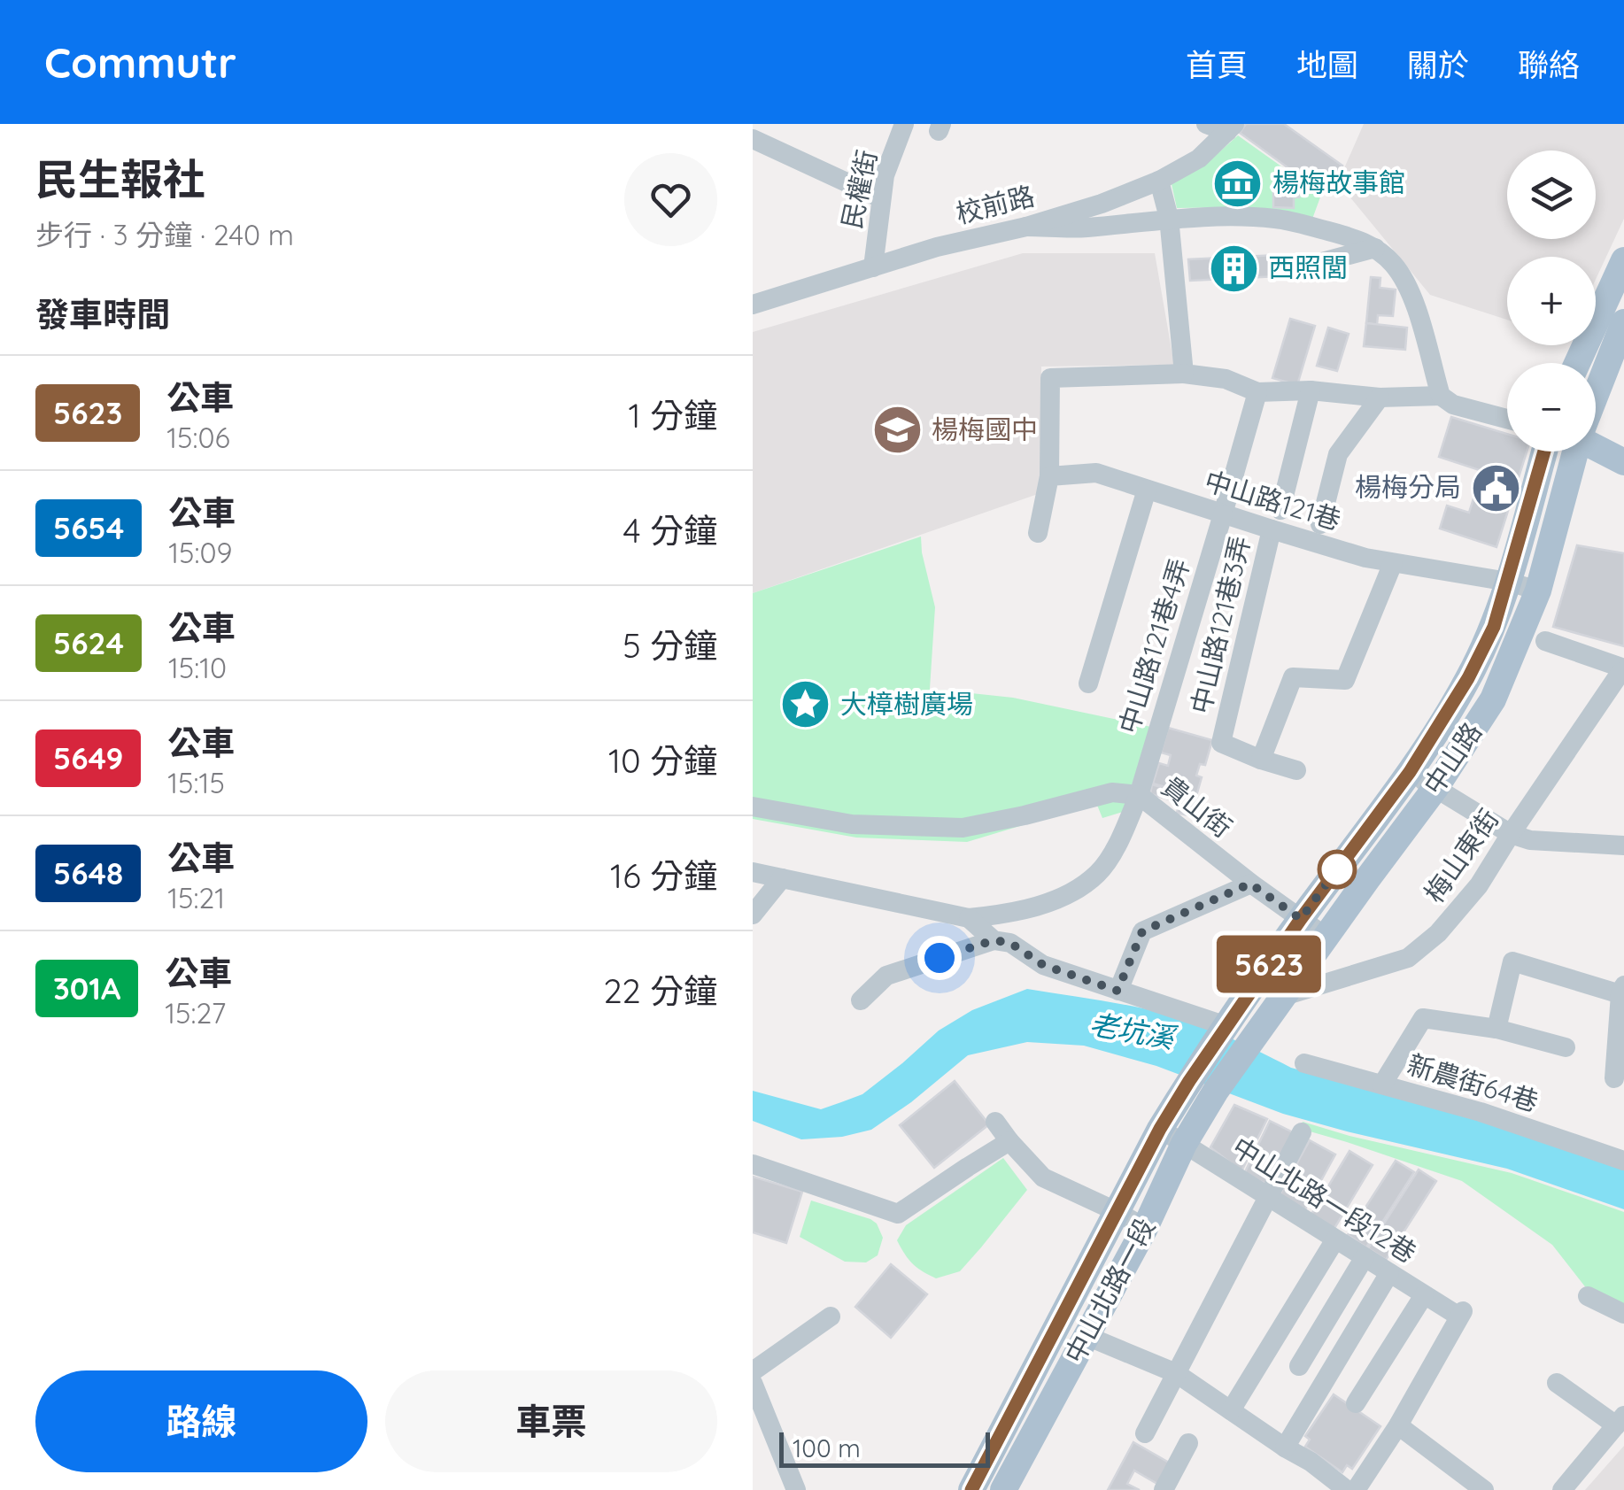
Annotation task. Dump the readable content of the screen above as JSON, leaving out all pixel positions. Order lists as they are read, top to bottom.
{
  "streets": {
    "main road": ["中山路", "中山北路一段"],
    "street": [
      "民權街",
      "校前路",
      "中山路121巷",
      "中山路121巷3弄",
      "中山路121巷4弄",
      "貴山街",
      "梅山東街",
      "新農街64巷",
      "中山北路一段12巷"
    ]
  },
  "crossings": [
    ["民權街", "校前路"],
    ["中山路121巷", "中山路121巷3弄"],
    ["中山路121巷", "中山路121巷4弄"],
    ["中山路121巷", "中山路"],
    ["中山路121巷4弄", "貴山街"],
    ["中山路", "貴山街"],
    ["中山路", "梅山東街"],
    ["中山路", "中山北路一段"],
    ["中山北路一段12巷", "中山北路一段"]
  ],
  "water": ["老坑溪"],
  "places": {
    "museum": ["楊梅故事館"],
    "building": ["西照閭"],
    "school or university": ["楊梅國中"],
    "public building": ["楊梅分局"],
    "place": ["大樟樹廣場"]
  },
  "lines": ["bus line 5623"],
  "scale_bar": "100 m",
  "page": {
    "header": "Commutr",
    "nav": [
      "首頁",
      "地圖",
      "關於",
      "聯絡"
    ],
    "heading": [
      ["民生報社", "步行 · 3 分鐘 · 240 m"],
      "發車時間"
    ],
    "on_map": "5623",
    "map_buttons": ["+", "−"],
    "list": [
      {
        "mark": "5623",
        "name": "公車",
        "note": "15:06",
        "value": "1 分鐘"
      },
      {
        "mark": "5654",
        "name": "公車",
        "note": "15:09",
        "value": "4 分鐘"
      },
      {
        "mark": "5624",
        "name": "公車",
        "note": "15:10",
        "value": "5 分鐘"
      },
      {
        "mark": "5649",
        "name": "公車",
        "note": "15:15",
        "value": "10 分鐘"
      },
      {
        "mark": "5648",
        "name": "公車",
        "note": "15:21",
        "value": "16 分鐘"
      },
      {
        "mark": "301A",
        "name": "公車",
        "note": "15:27",
        "value": "22 分鐘"
      }
    ],
    "buttons": ["路線", "車票"],
    "scale": "100 m"
  }
}
